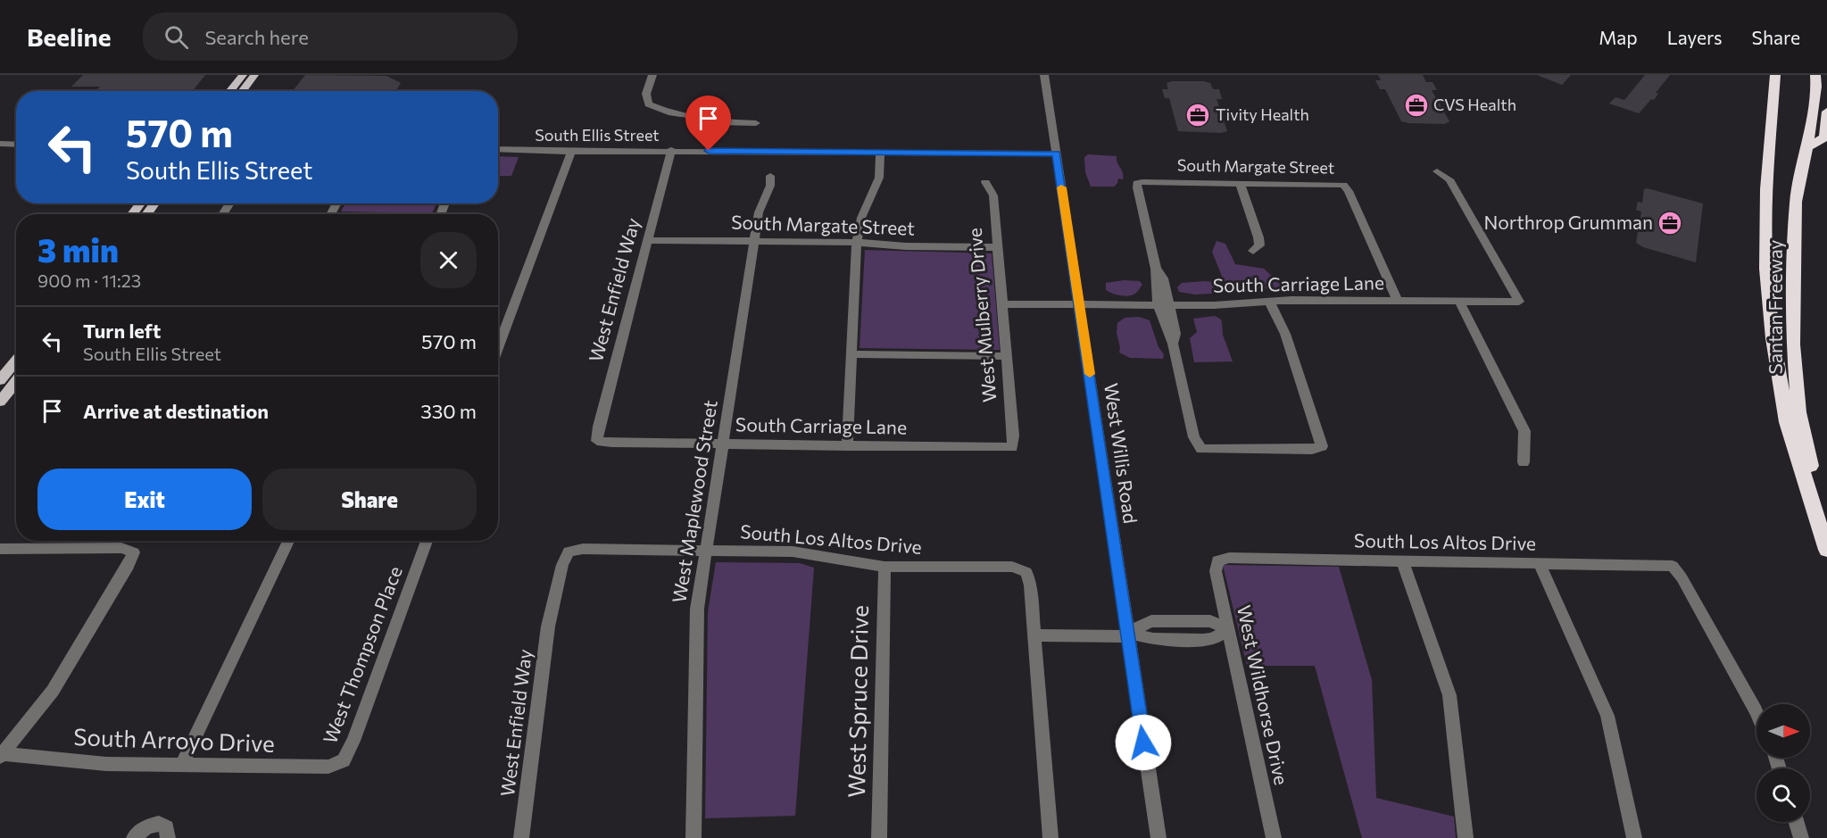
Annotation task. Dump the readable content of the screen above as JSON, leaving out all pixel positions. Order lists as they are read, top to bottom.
{
  "streets": {
    "highway": ["Santan Freeway"],
    "street": [
      "South Ellis Street",
      "South Margate Street",
      "South Carriage Lane",
      "West Enfield Way",
      "West Mulberry Drive",
      "West Willis Road",
      "West Maplewood Street",
      "South Los Altos Drive",
      "West Thompson Place",
      "West Wildhorse Drive",
      "West Spruce Drive",
      "South Arroyo Drive"
    ]
  },
  "crossings": [
    ["South Ellis Street", "West Enfield Way"],
    ["South Ellis Street", "West Willis Road"],
    ["South Margate Street", "South Carriage Lane"],
    ["South Margate Street", "West Enfield Way"],
    ["South Margate Street", "West Mulberry Drive"],
    ["South Margate Street", "West Maplewood Street"],
    ["South Carriage Lane", "West Enfield Way"],
    ["South Carriage Lane", "West Mulberry Drive"],
    ["South Carriage Lane", "West Willis Road"],
    ["South Carriage Lane", "West Maplewood Street"],
    ["West Enfield Way", "South Los Altos Drive"],
    ["West Maplewood Street", "South Los Altos Drive"],
    ["South Los Altos Drive", "West Wildhorse Drive"],
    ["South Los Altos Drive", "West Spruce Drive"],
    ["West Thompson Place", "South Arroyo Drive"]
  ],
  "places": {
    "office": ["CVS Health", "Tivity Health", "Northrop Grumman"]
  },
  "north": "right",
  "page": {
    "header": "Beeline",
    "search": "Search here",
    "nav": ["Map", "Layers", "Share"],
    "turn": ["570 m", "South Ellis Street"],
    "heading": ["3 min", "900 m · 11:23"],
    "list": [
      {
        "name": "Turn left",
        "note": "South Ellis Street",
        "value": "570 m"
      },
      {
        "name": "Arrive at destination",
        "value": "330 m"
      }
    ],
    "buttons": ["Exit", "Share"]
  }
}
